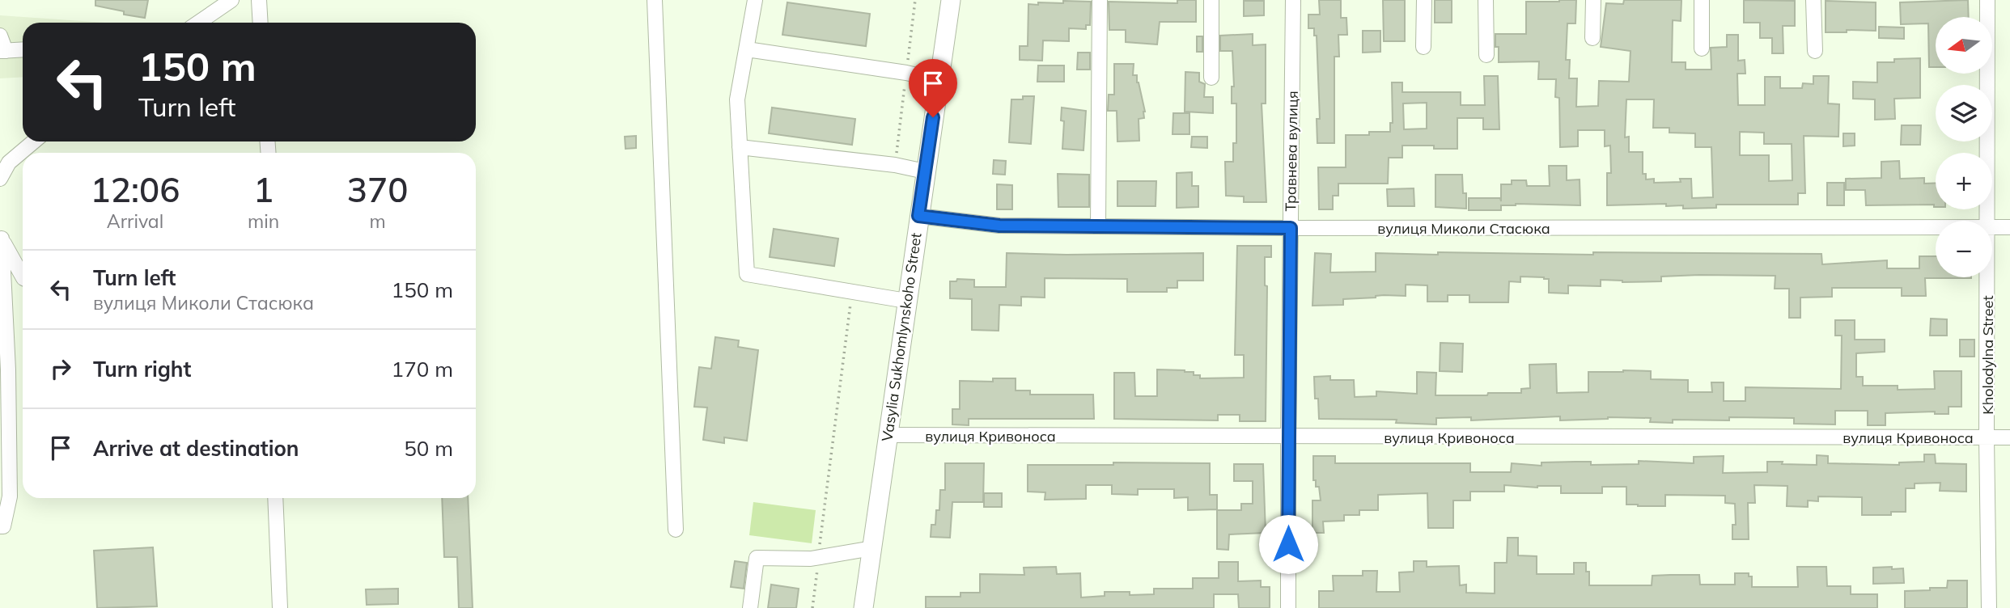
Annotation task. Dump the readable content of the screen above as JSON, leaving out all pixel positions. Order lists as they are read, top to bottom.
{
  "streets": {
    "main road": ["Vasylia Sukhomlynskoho Street"],
    "street": [
      "Травнева вулиця",
      "вулиця Миколи Стасюка",
      "Kholodylna Street",
      "вулиця Кривоноса"
    ]
  },
  "crossings": [
    ["Травнева вулиця", "вулиця Миколи Стасюка"],
    ["Травнева вулиця", "вулиця Кривоноса"],
    ["вулиця Миколи Стасюка", "Vasylia Sukhomlynskoho Street"],
    ["Vasylia Sukhomlynskoho Street", "вулиця Кривоноса"],
    ["Kholodylna Street", "вулиця Кривоноса"]
  ],
  "north": "left",
  "page": {
    "map_buttons": ["+", "−"],
    "turn": ["150 m", "Turn left"],
    "eta": [
      "12:06",
      "Arrival",
      "1",
      "min",
      "370",
      "m"
    ],
    "list": [
      {
        "name": "Turn left",
        "note": "вулиця Миколи Стасюка",
        "value": "150 m"
      },
      {
        "name": "Turn right",
        "value": "170 m"
      },
      {
        "name": "Arrive at destination",
        "value": "50 m"
      }
    ]
  }
}
